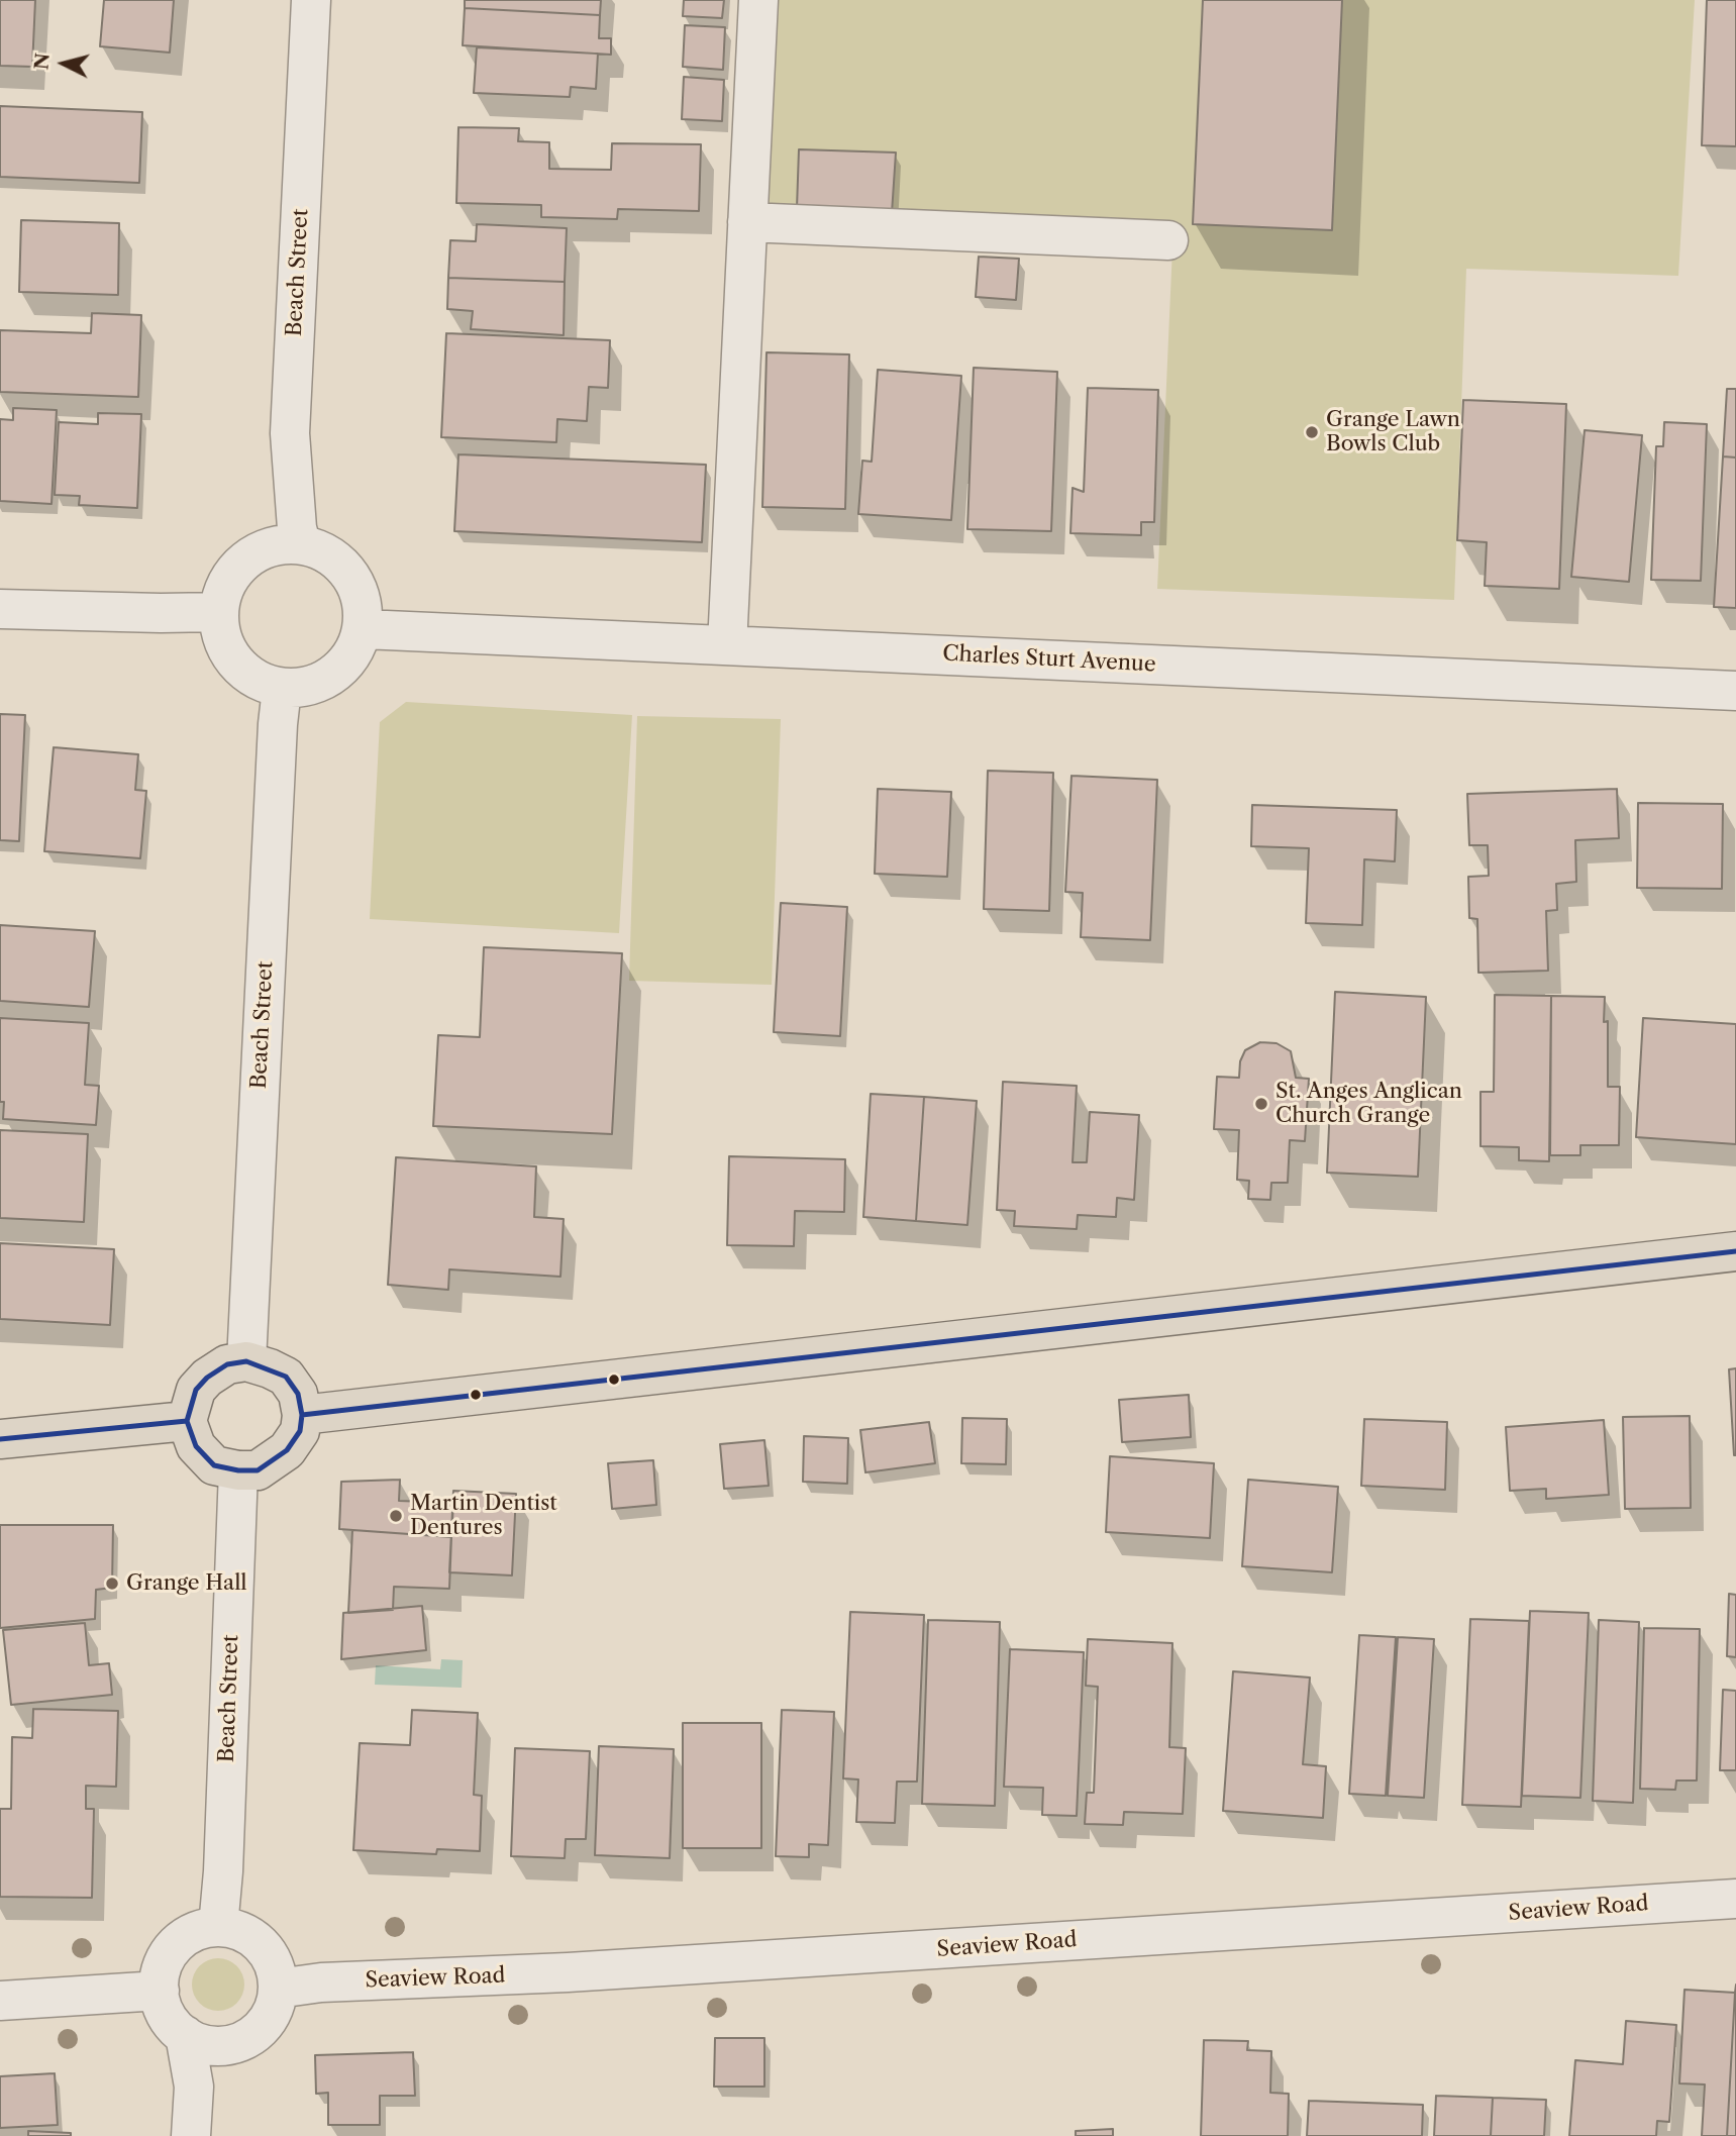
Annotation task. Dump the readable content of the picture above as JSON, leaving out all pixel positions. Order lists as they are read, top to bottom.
{
  "streets": {
    "street": ["Beach Street", "Charles Sturt Avenue", "Seaview Road"]
  },
  "crossings": [
    ["Beach Street", "Charles Sturt Avenue"],
    ["Beach Street", "Seaview Road"]
  ],
  "places": [
    "Grange Lawn Bowls Club",
    "St. Anges Anglican Church Grange",
    "Martin Dentist Dentures",
    "Grange Hall"
  ],
  "north": "left"
}
